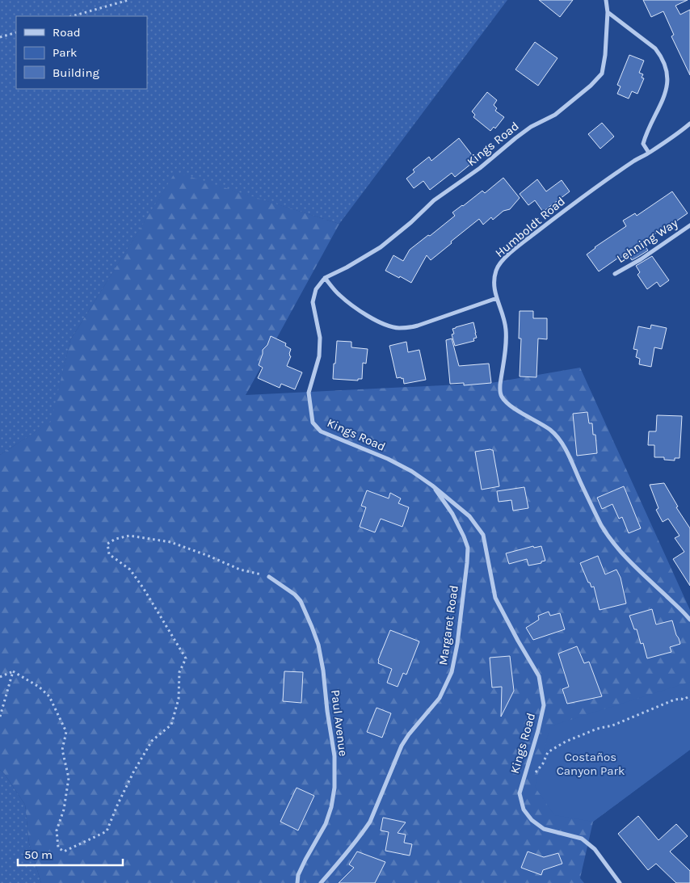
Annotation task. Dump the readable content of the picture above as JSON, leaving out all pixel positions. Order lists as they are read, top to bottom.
{
  "streets": {
    "street": [
      "Kings Road",
      "Humboldt Road",
      "Lehning Way",
      "Margaret Road",
      "Paul Avenue"
    ]
  },
  "crossings": [
    ["Kings Road", "Margaret Road"]
  ],
  "parks": ["Costaños Canyon Park"],
  "legend": ["Road", "Park", "Building"],
  "scale_bar": "50 m"
}
